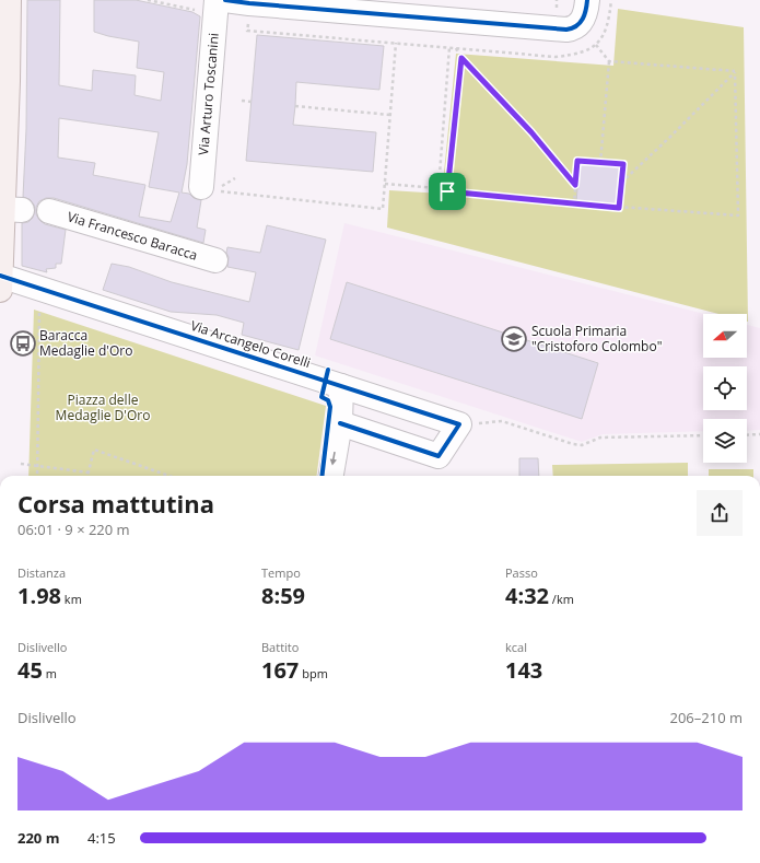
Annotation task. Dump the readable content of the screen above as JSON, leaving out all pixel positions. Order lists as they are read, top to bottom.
{
  "streets": {
    "street": ["Via Arturo Toscanini", "Via Francesco Baracca", "Via Arcangelo Corelli"]
  },
  "parks": ["Piazza delle Medaglie D'Oro"],
  "places": {
    "school or university": ["Scuola Primaria \"Cristoforo Colombo\""],
    "bus stop": ["Baracca Medaglie d'Oro"]
  },
  "north": "left",
  "page": {
    "heading": ["Corsa mattutina", "06:01 · 9 × 220 m"],
    "stats": [
      ["Distanza", "1.98 km"],
      ["Tempo", "8:59"],
      ["Passo", "4:32 /km"],
      ["Dislivello", "45 m"],
      ["Battito", "167 bpm"],
      ["kcal", "143"]
    ],
    "chart": ["Dislivello", "206–210 m"],
    "list": [
      {
        "name": "220 m",
        "note": "4:15"
      }
    ]
  }
}
